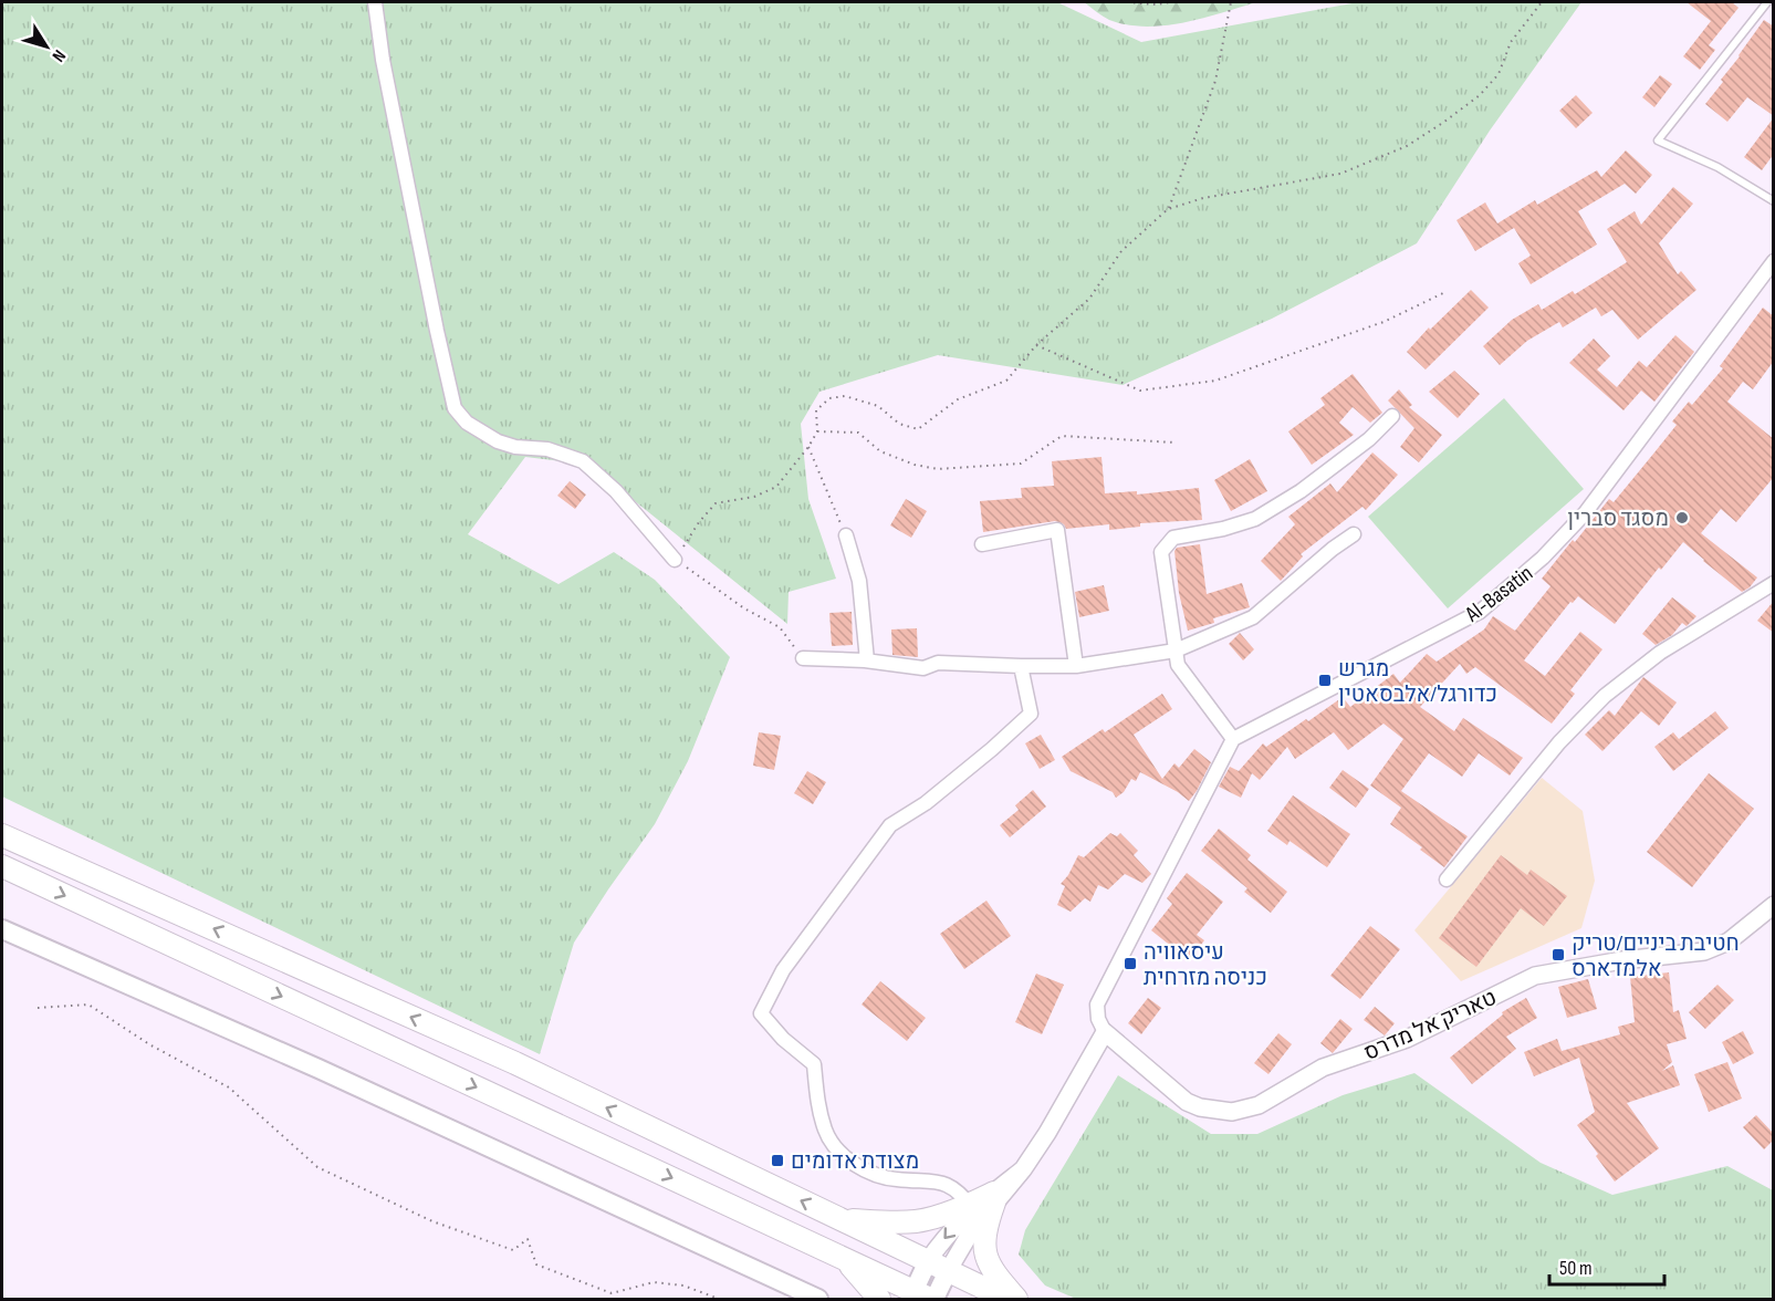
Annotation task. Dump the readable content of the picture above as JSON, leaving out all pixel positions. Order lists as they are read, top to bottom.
{
  "streets": {
    "street": ["Al-Basatin", "טאריק אל מדרס"]
  },
  "places": {
    "other": ["מסגד סברין"],
    "transit": [
      "מגרש כדורגל/אלבסאטין",
      "חטיבת ביניים/טריק אלמדארס",
      "עיסאוויה כניסה מזרחית",
      "מצודת אדומים"
    ]
  },
  "scale_bar": "50 m",
  "north": "bottom right"
}
